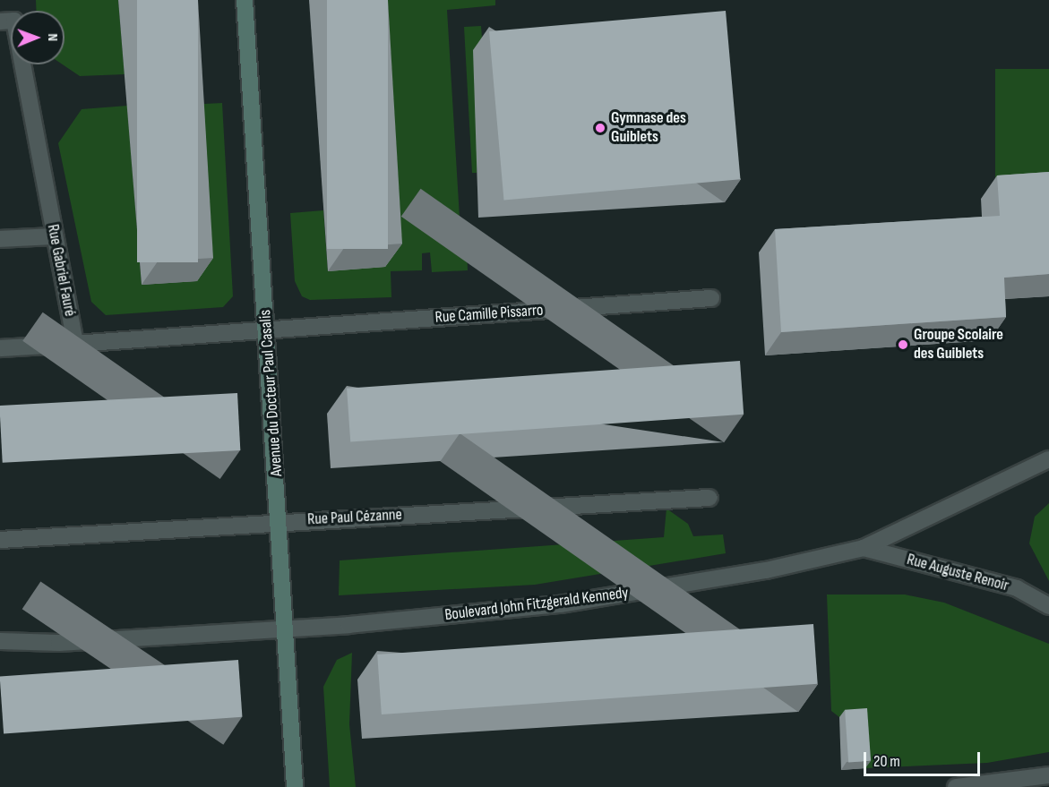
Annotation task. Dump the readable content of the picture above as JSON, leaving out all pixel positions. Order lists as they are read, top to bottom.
{
  "streets": {
    "street": [
      "Rue Gabriel Fauré",
      "Rue Camille Pissarro",
      "Avenue du Docteur Paul Casalis",
      "Rue Paul Cézanne",
      "Rue Auguste Renoir",
      "Boulevard John Fitzgerald Kennedy"
    ]
  },
  "crossings": [
    ["Rue Camille Pissarro", "Avenue du Docteur Paul Casalis"],
    ["Avenue du Docteur Paul Casalis", "Rue Paul Cézanne"],
    ["Avenue du Docteur Paul Casalis", "Boulevard John Fitzgerald Kennedy"],
    ["Rue Auguste Renoir", "Boulevard John Fitzgerald Kennedy"]
  ],
  "places": ["Gymnase des Guiblets", "Groupe Scolaire des Guiblets"],
  "scale_bar": "20 m",
  "north": "right"
}
